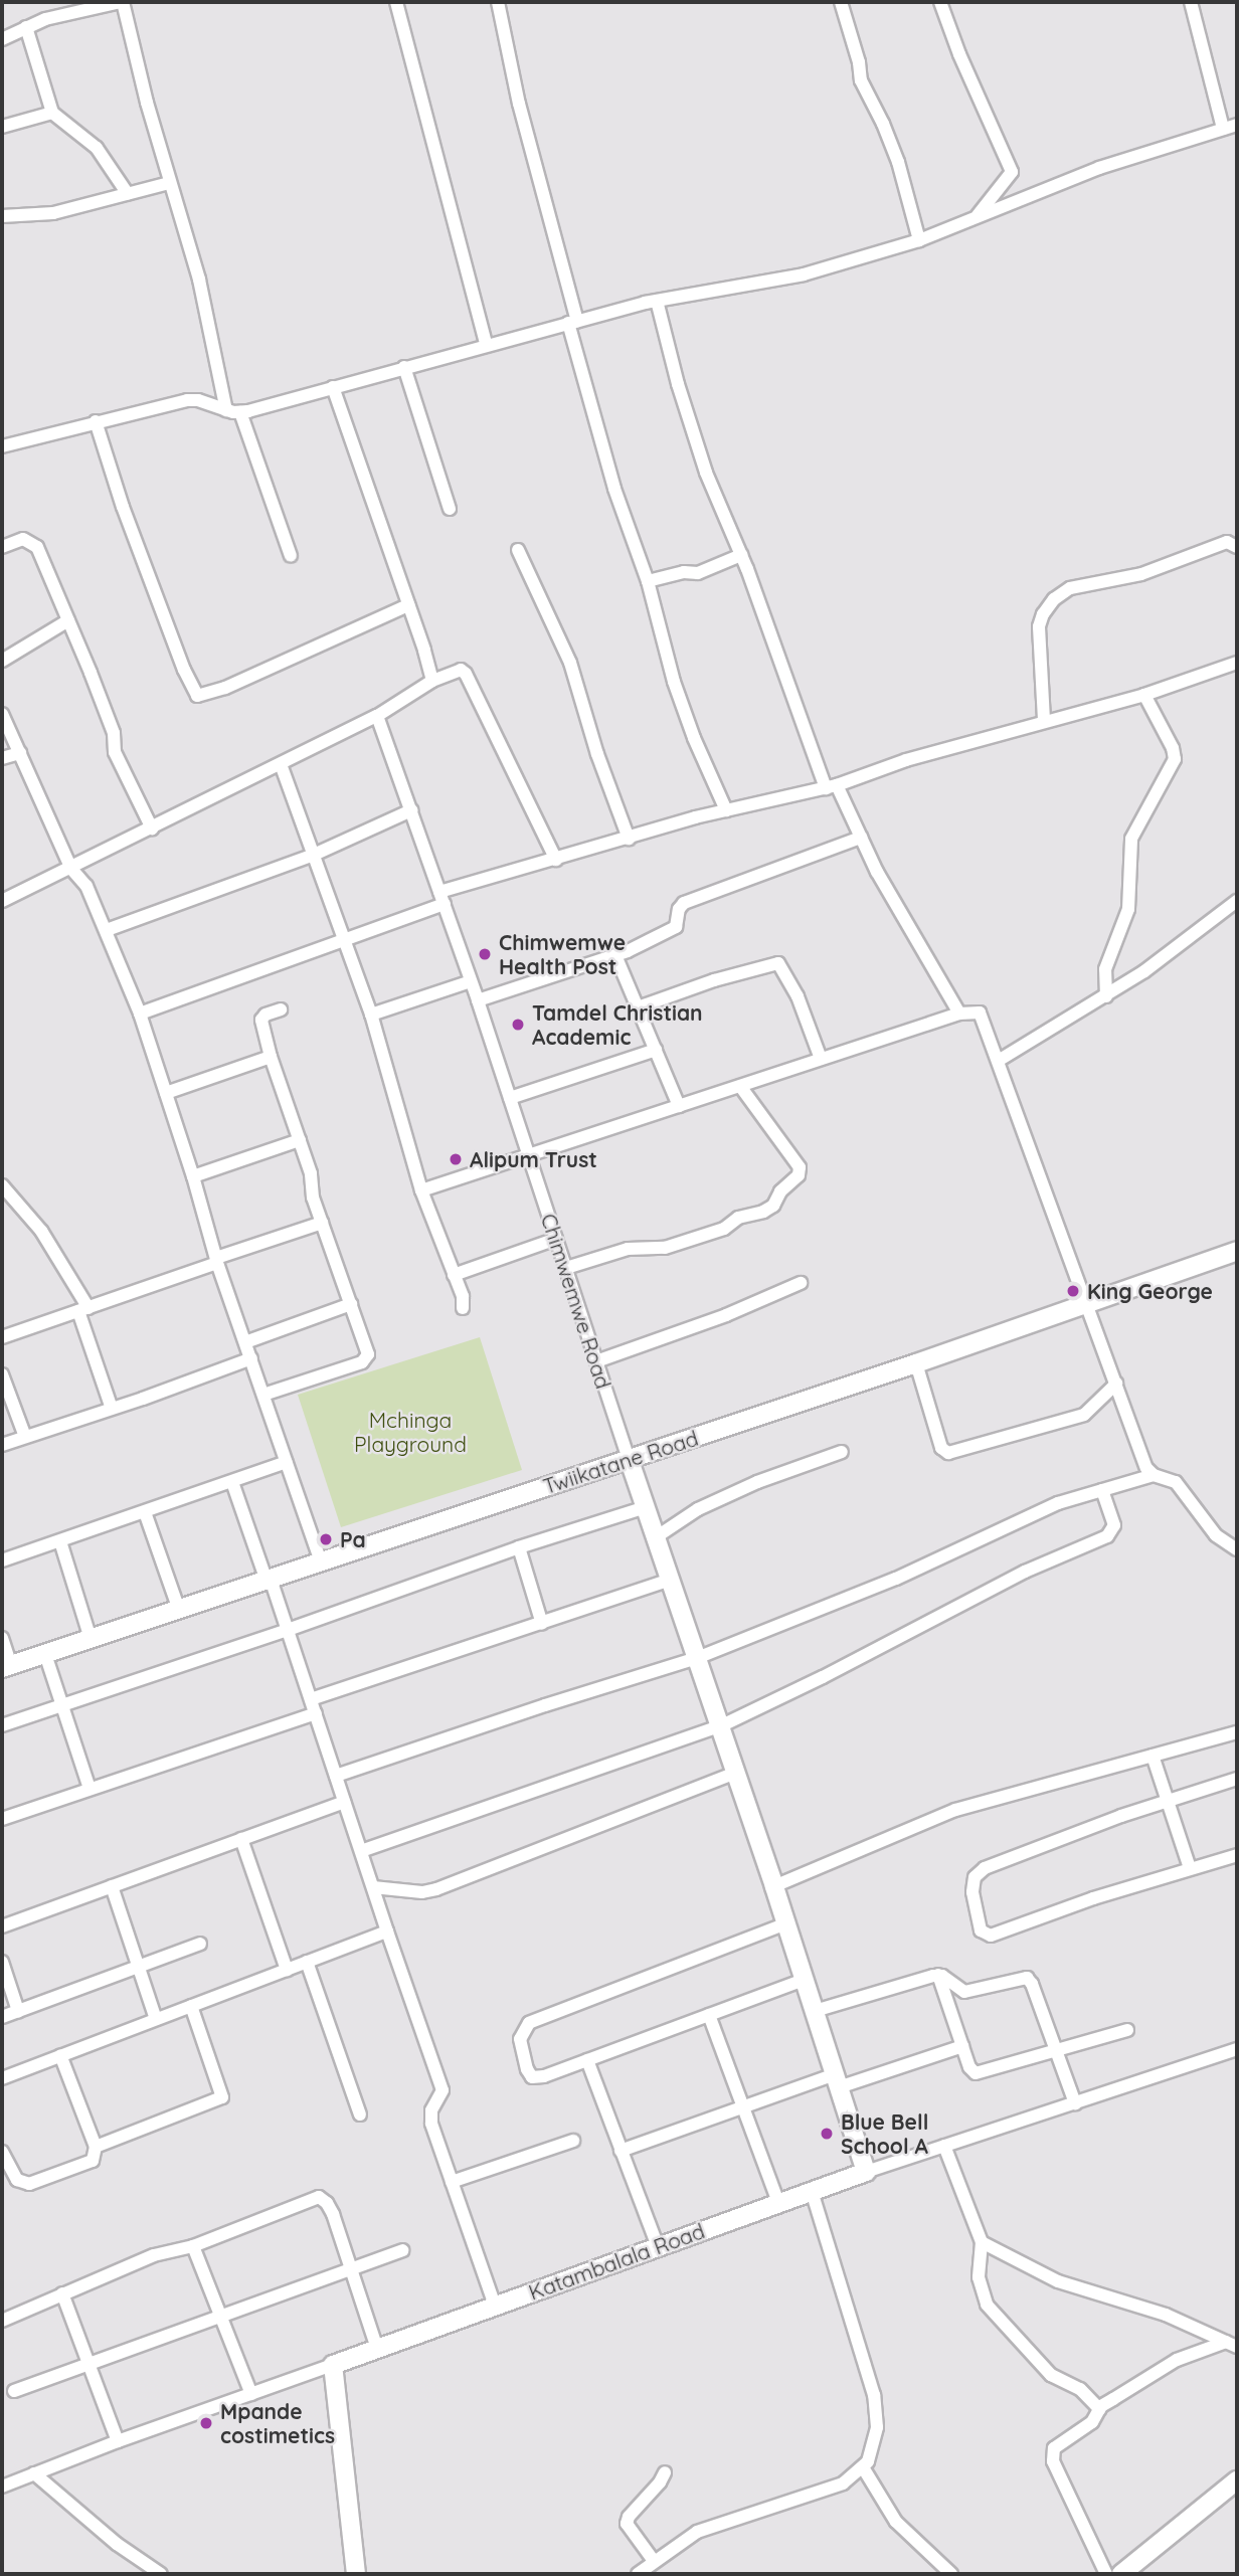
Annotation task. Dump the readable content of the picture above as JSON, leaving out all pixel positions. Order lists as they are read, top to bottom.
{
  "streets": {
    "main road": ["Chimwemwe Road", "Twiikatane Road", "Katambalala Road"]
  },
  "crossings": [
    ["Chimwemwe Road", "Twiikatane Road"],
    ["Chimwemwe Road", "Katambalala Road"]
  ],
  "parks": ["Mchinga Playground"],
  "places": [
    "Chimwemwe Health Post",
    "Tamdel Christian Academic",
    "Alipum Trust",
    "King George",
    "Pa",
    "Blue Bell School A",
    "Mpande costimetics"
  ]
}
